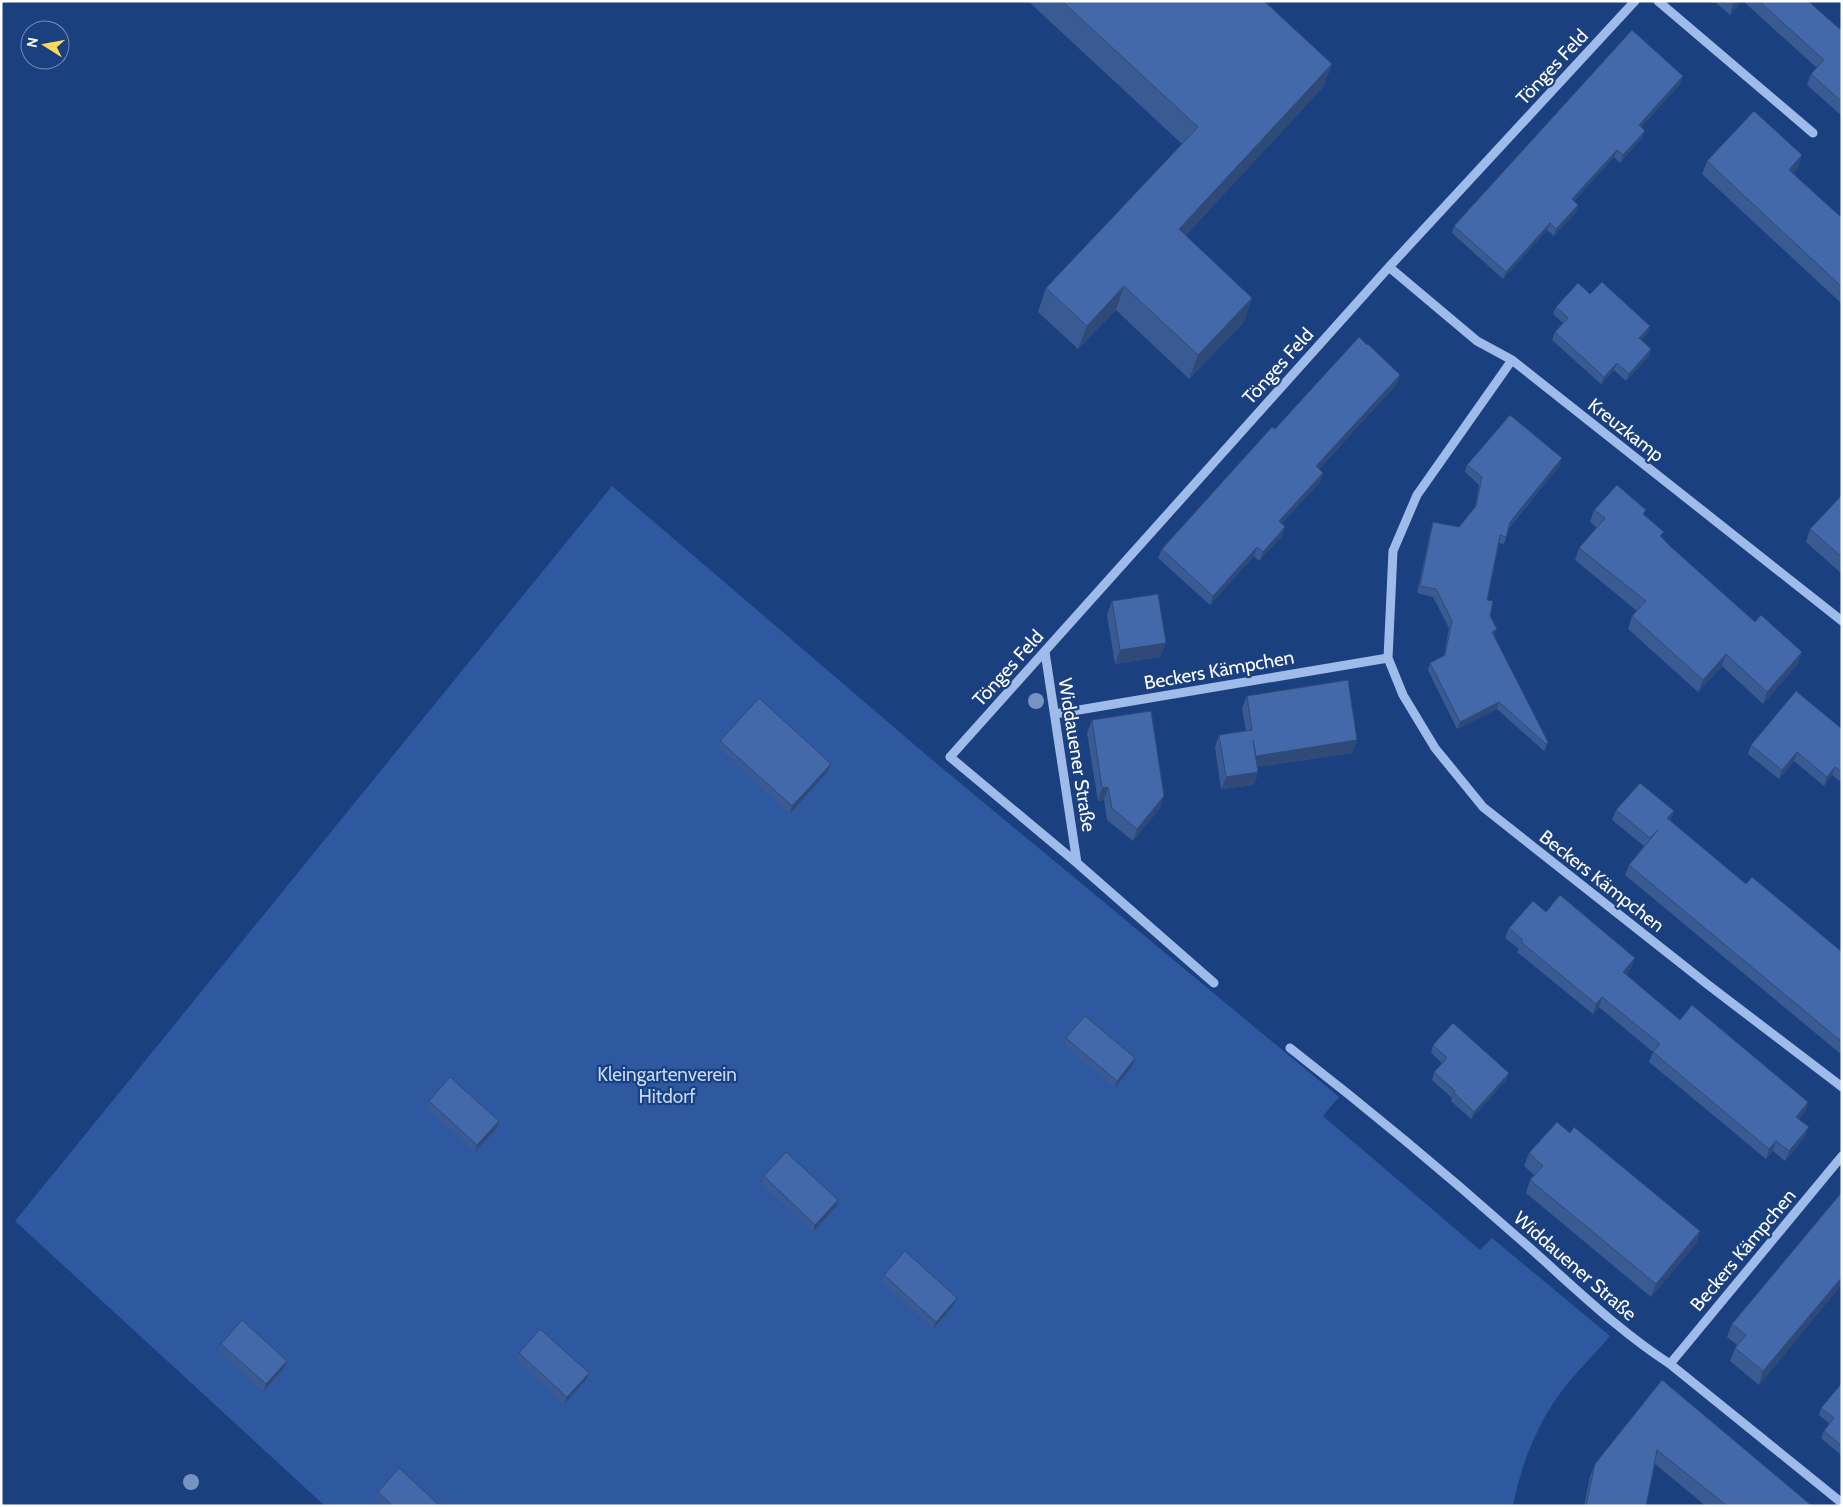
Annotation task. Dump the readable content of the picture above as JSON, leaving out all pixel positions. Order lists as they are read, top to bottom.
{
  "streets": {
    "street": [
      "Tönges Feld",
      "Kreuzkamp",
      "Beckers Kämpchen",
      "Widdauener Straße"
    ]
  },
  "crossings": [
    ["Tönges Feld", "Kreuzkamp"],
    ["Tönges Feld", "Widdauener Straße"],
    ["Kreuzkamp", "Beckers Kämpchen"],
    ["Beckers Kämpchen", "Widdauener Straße"]
  ],
  "parks": ["Kleingartenverein Hitdorf"],
  "north": "left"
}
